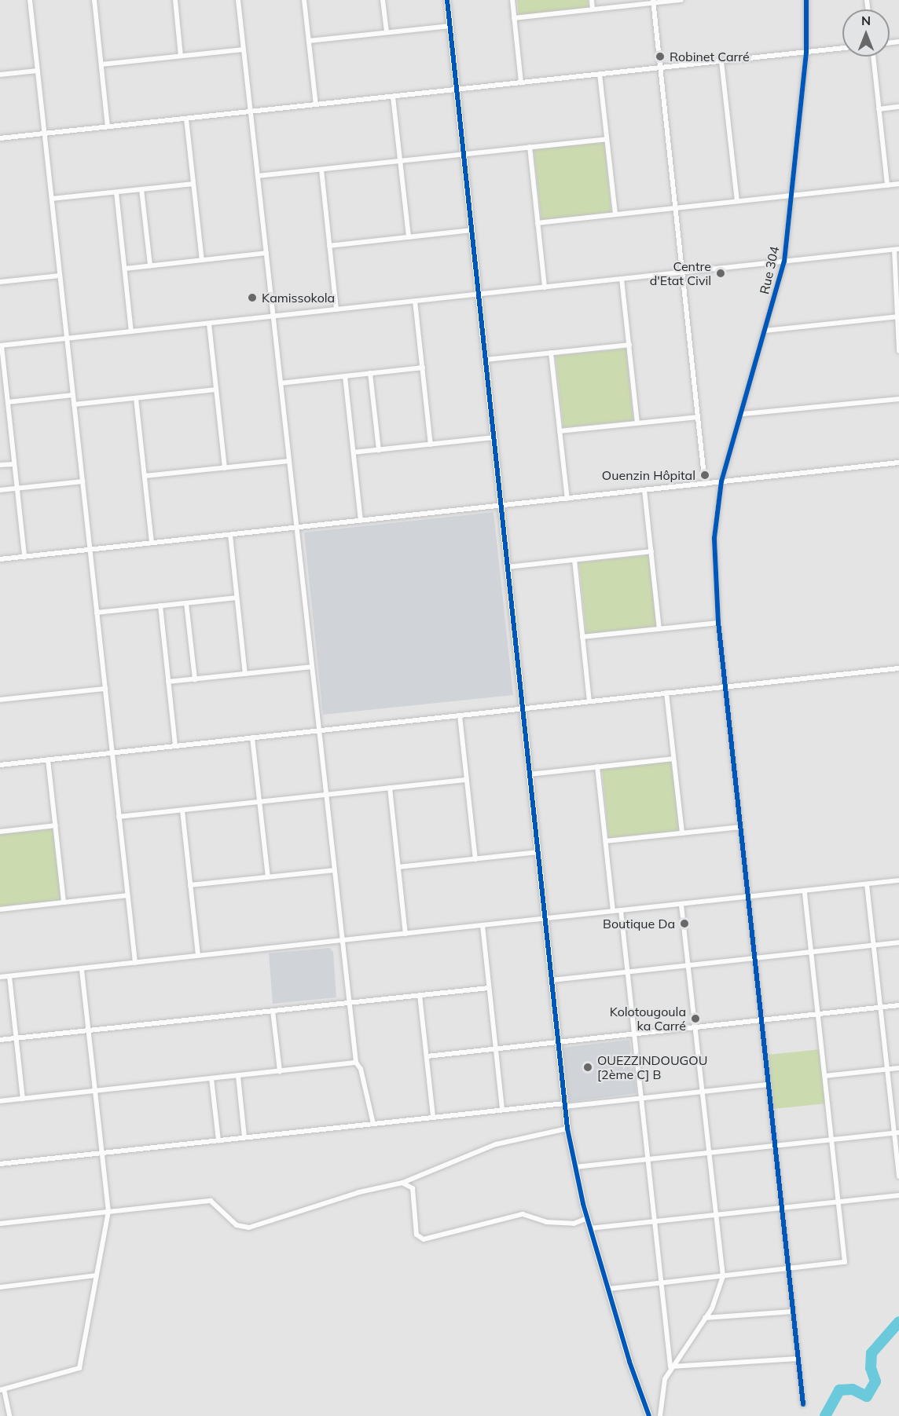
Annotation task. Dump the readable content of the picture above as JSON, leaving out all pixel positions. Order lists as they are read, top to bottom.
{
  "streets": {
    "street": ["Rue 304"]
  },
  "places": [
    "Robinet Carré",
    "Centre d'Etat Civil",
    "Kamissokola",
    "Ouenzin Hôpital",
    "Boutique Da",
    "Kolotougoula ka Carré",
    "OUEZZINDOUGOU [2ème C] B"
  ],
  "north": "top"
}
